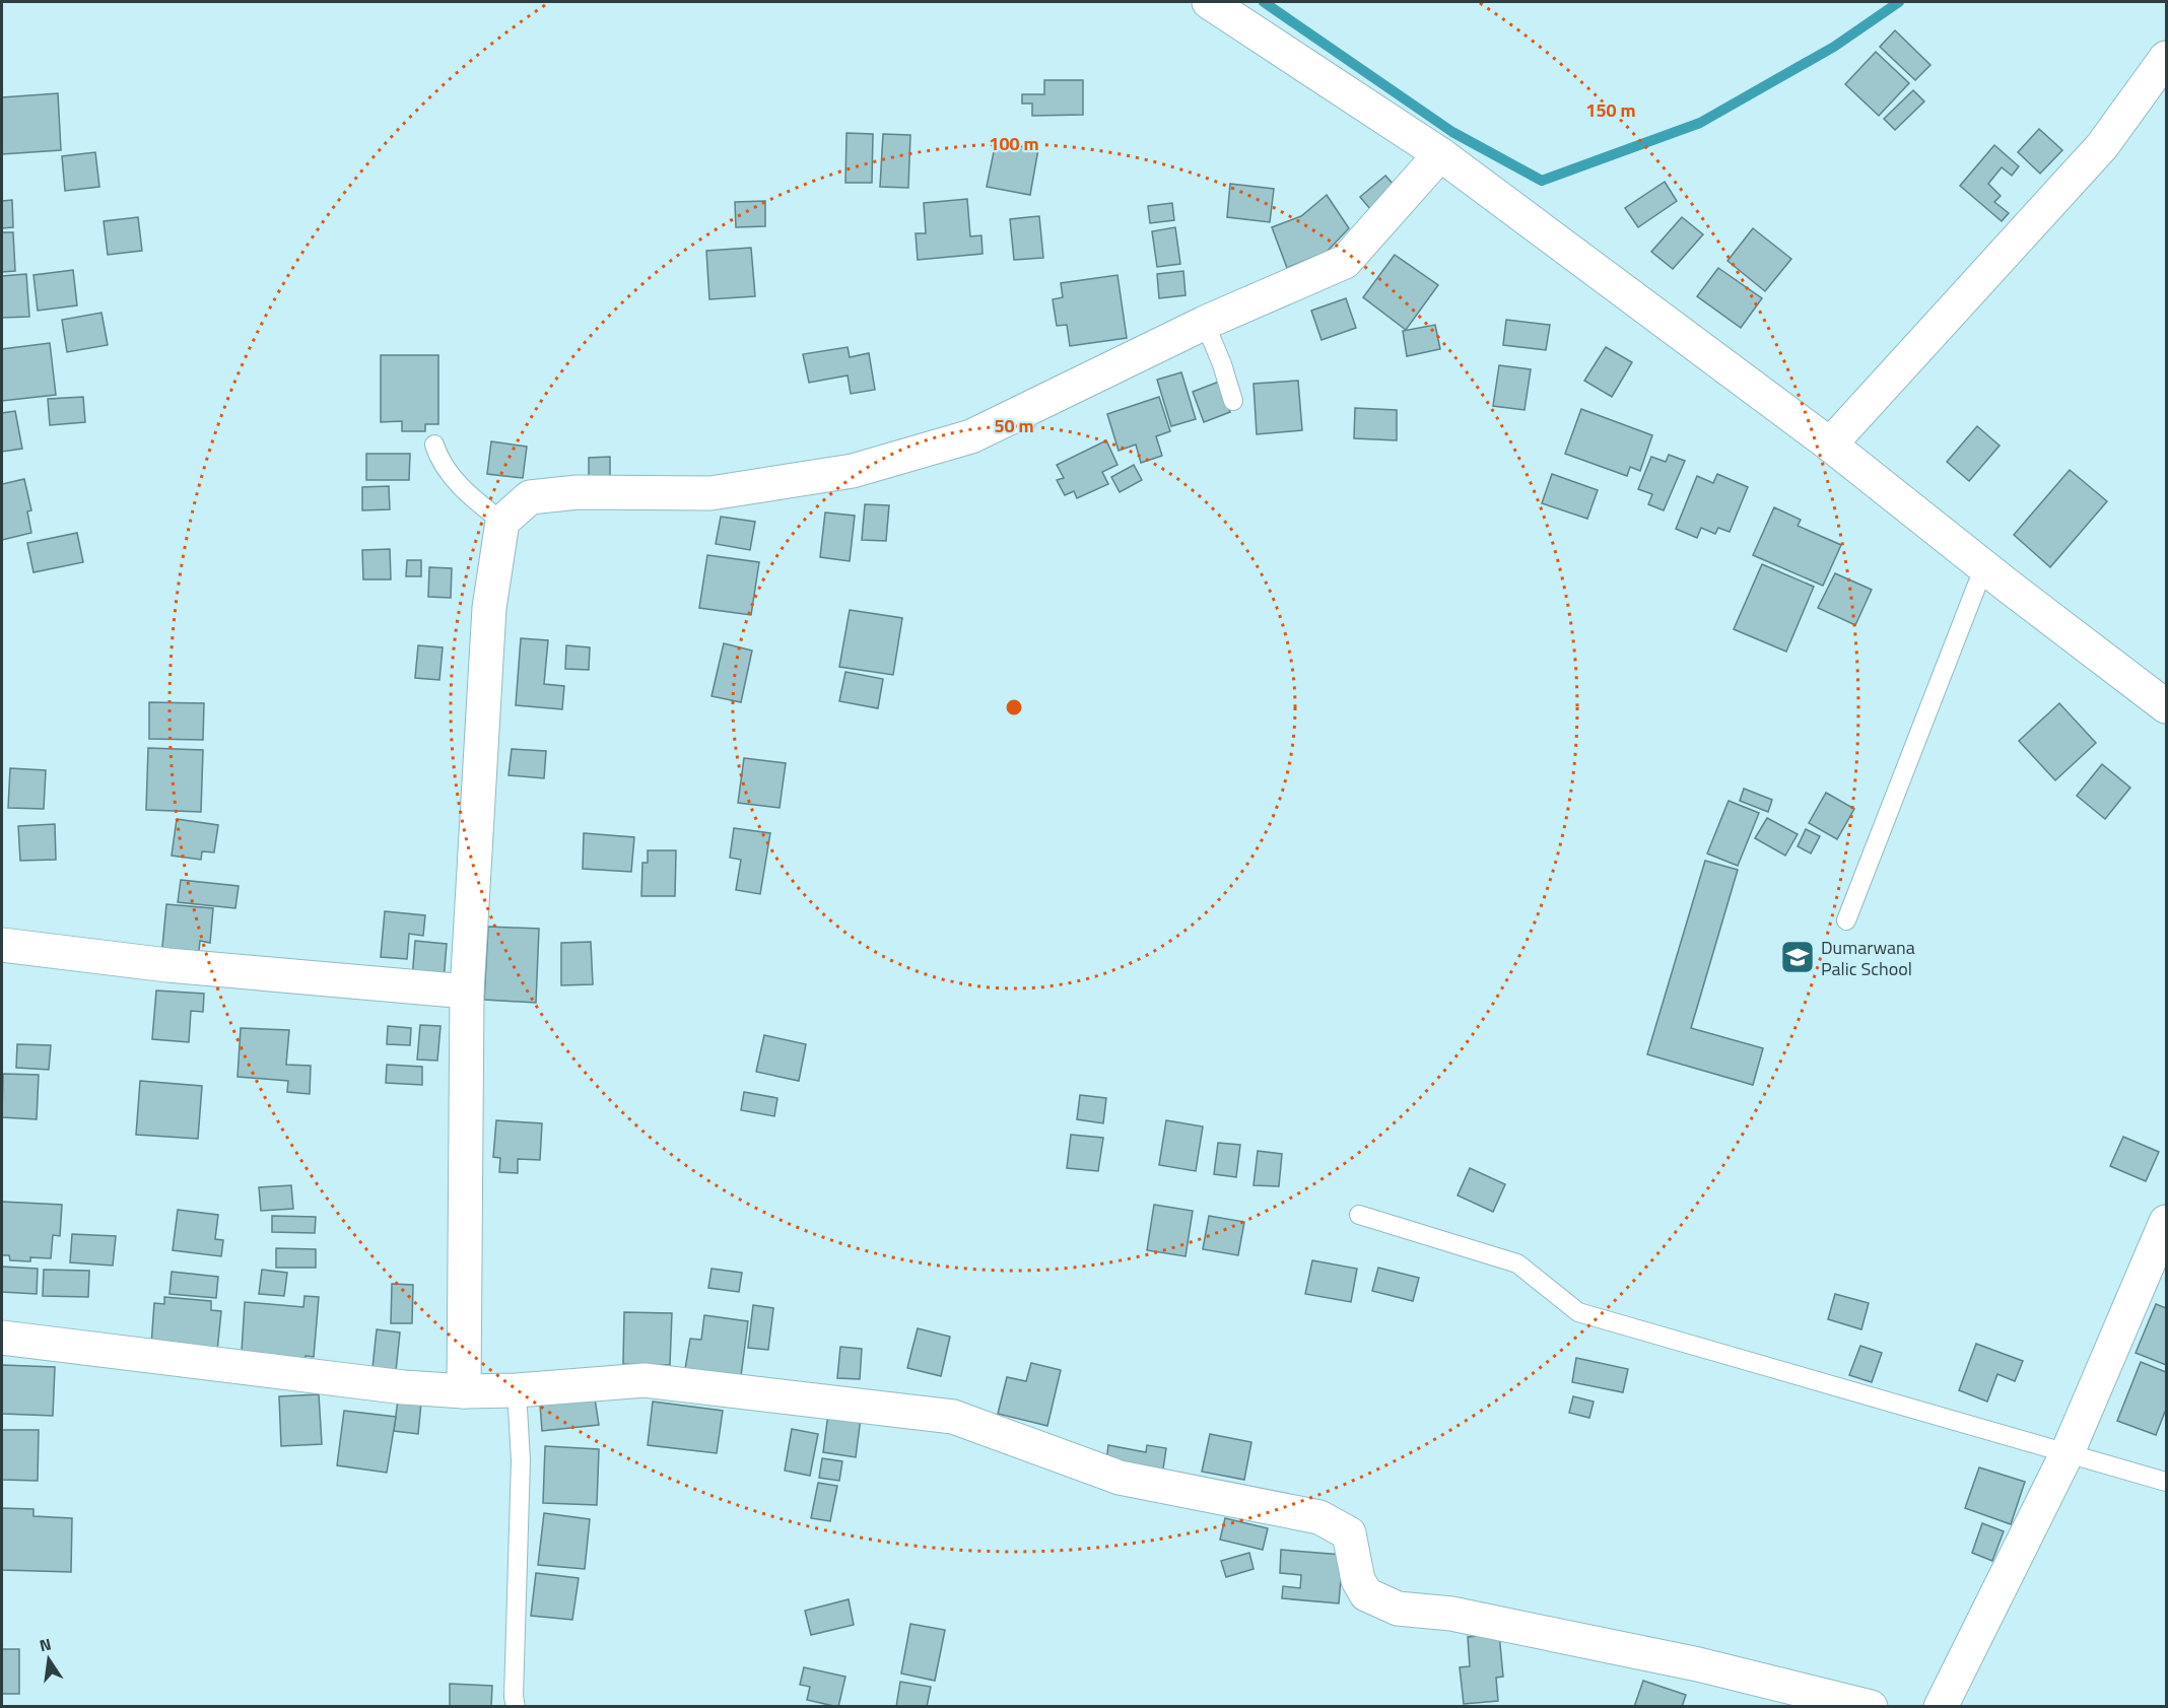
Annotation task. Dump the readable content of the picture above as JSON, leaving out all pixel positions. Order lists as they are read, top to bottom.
{
  "places": {
    "school or university": ["Dumarwana Palic School"]
  },
  "north": "top",
  "rings": ["150 m", "100 m", "50 m"]
}
